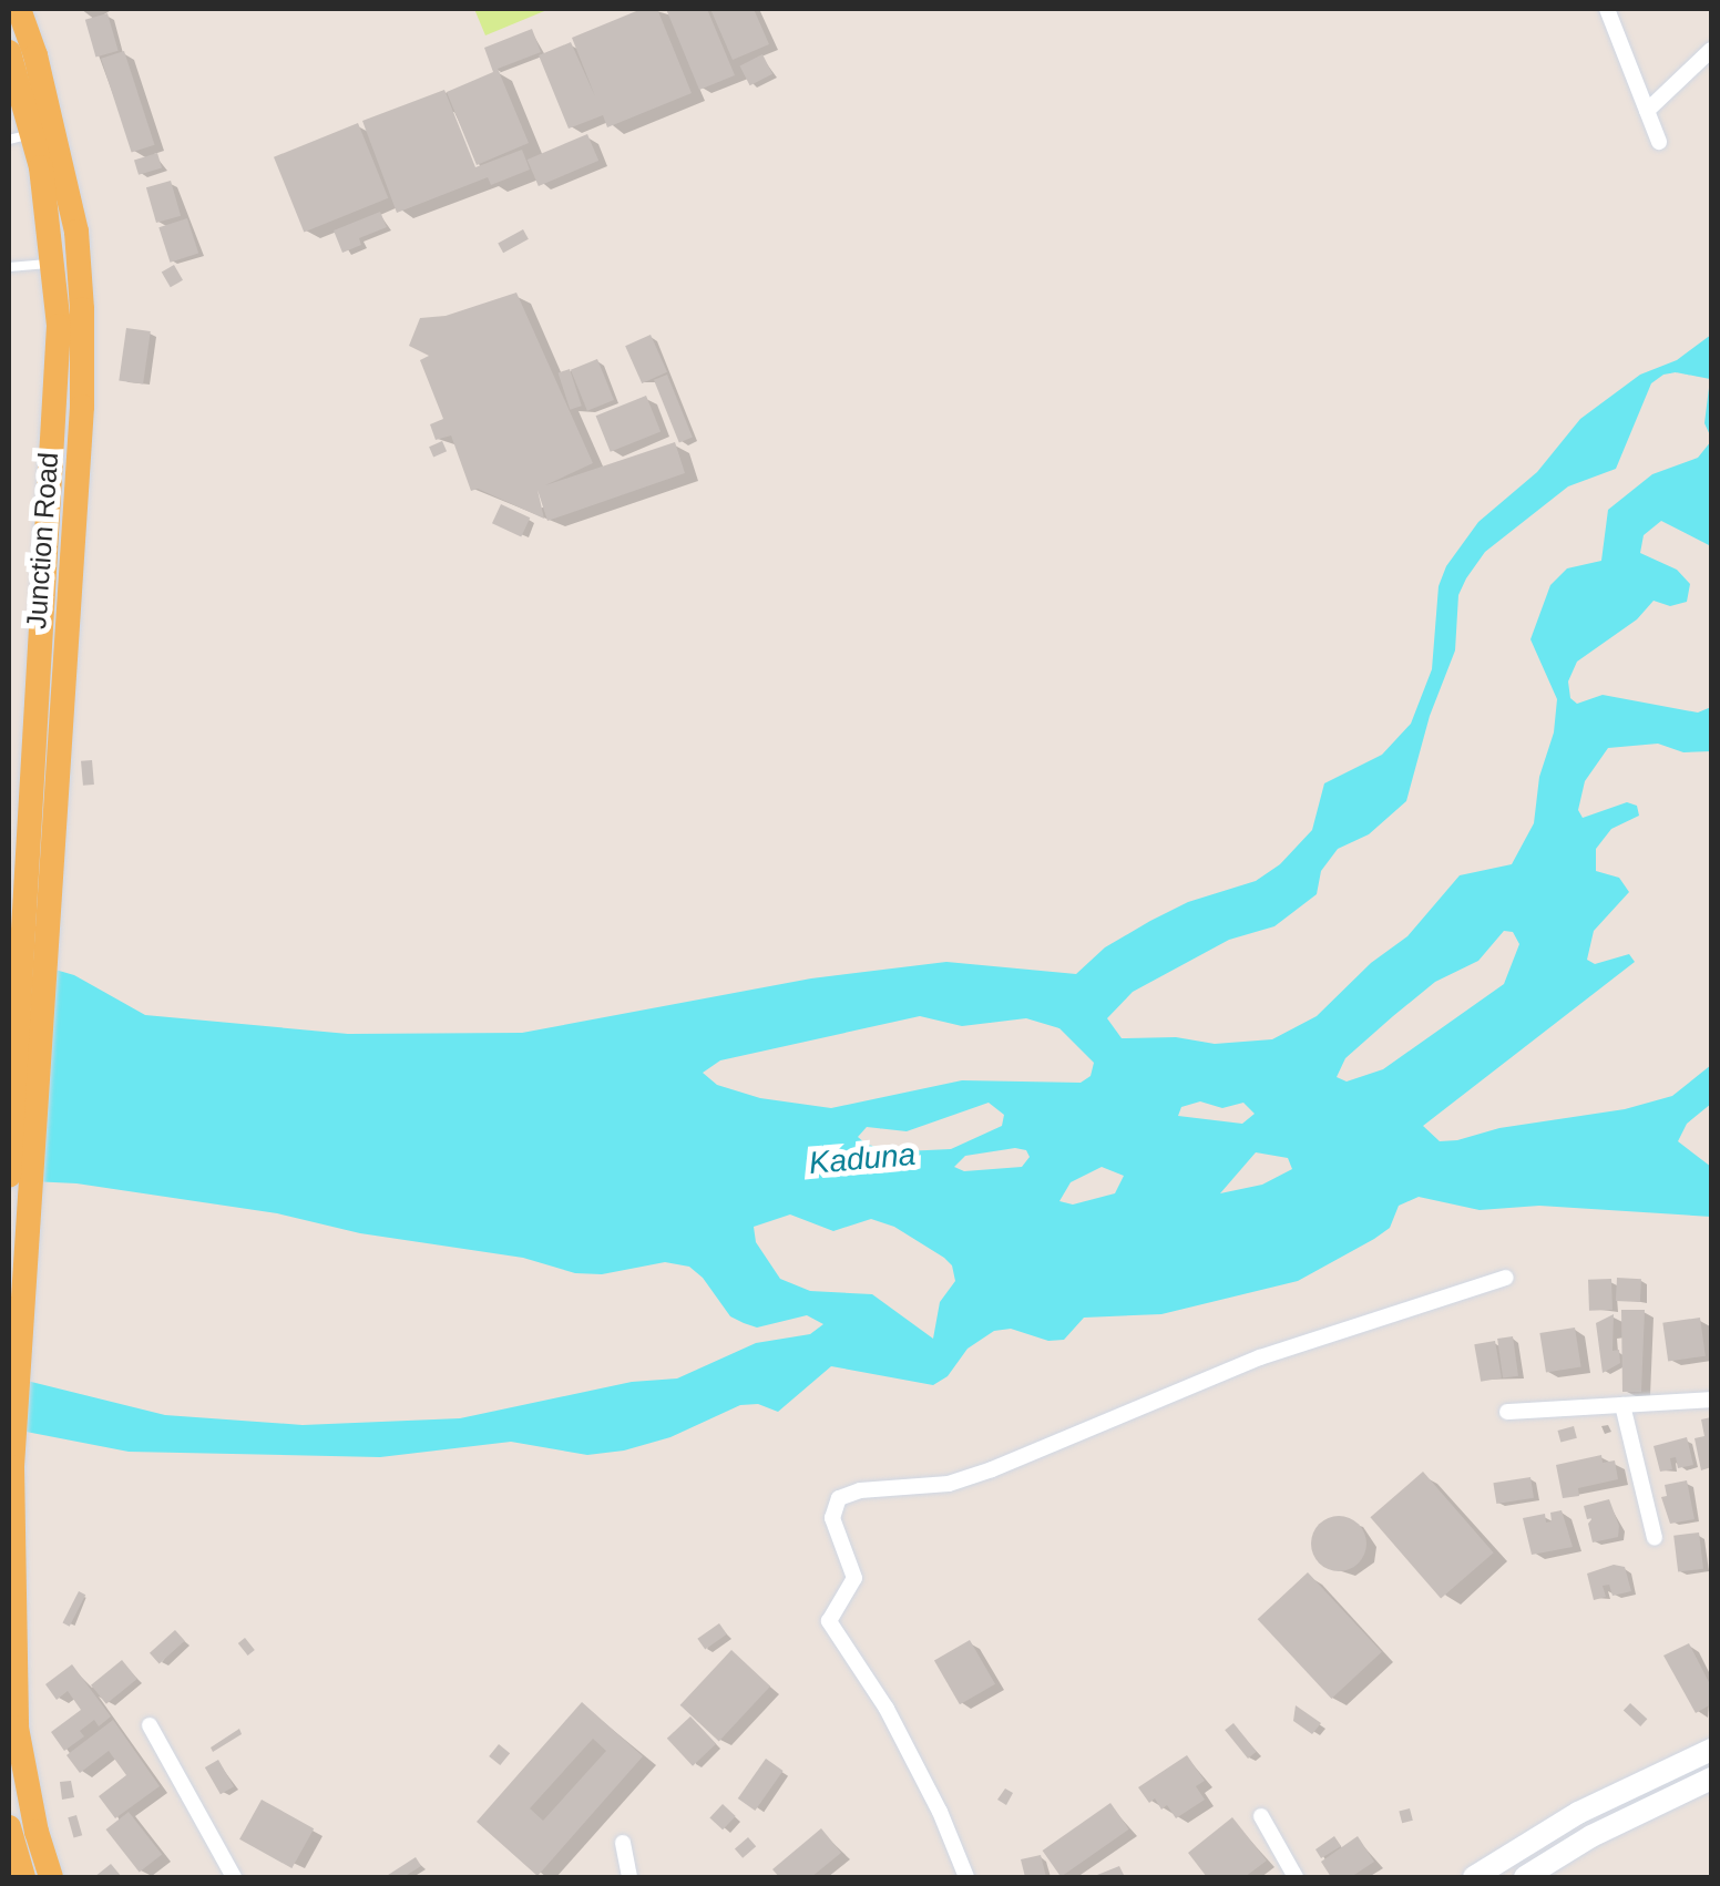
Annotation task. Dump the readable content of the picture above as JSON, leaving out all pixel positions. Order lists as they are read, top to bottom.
{
  "streets": {
    "main road": ["Junction Road"]
  },
  "water": ["Kaduna"]
}
